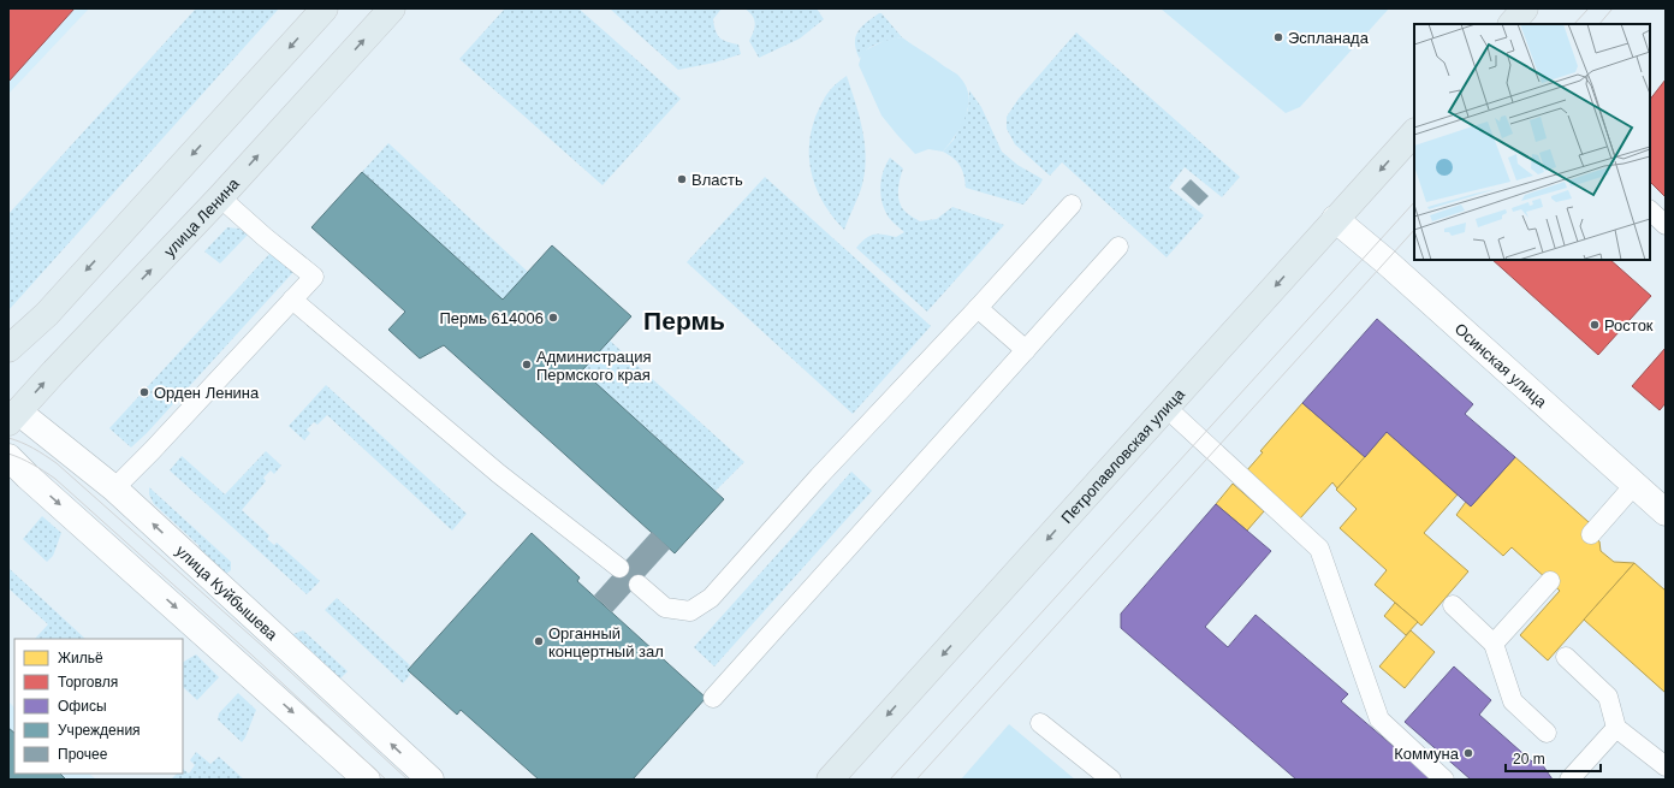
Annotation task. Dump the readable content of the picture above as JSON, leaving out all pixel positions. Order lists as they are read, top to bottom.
{
  "streets": {
    "main road": ["улица Ленина", "Петропавловская улица"],
    "street": ["Осинская улица", "улица Куйбышева"]
  },
  "crossings": [
    ["улица Ленина", "улица Куйбышева"],
    ["Осинская улица", "Петропавловская улица"]
  ],
  "one_way": ["Петропавловская улица"],
  "districts": ["Пермь"],
  "places": [
    "Эспланада",
    "Власть",
    "Пермь 614006",
    "Росток",
    "Администрация Пермского края",
    "Орден Ленина",
    "Органный концертный зал",
    "Коммуна"
  ],
  "legend": [
    "Жильё",
    "Торговля",
    "Офисы",
    "Учреждения",
    "Прочее"
  ],
  "scale_bar": "20 m"
}
